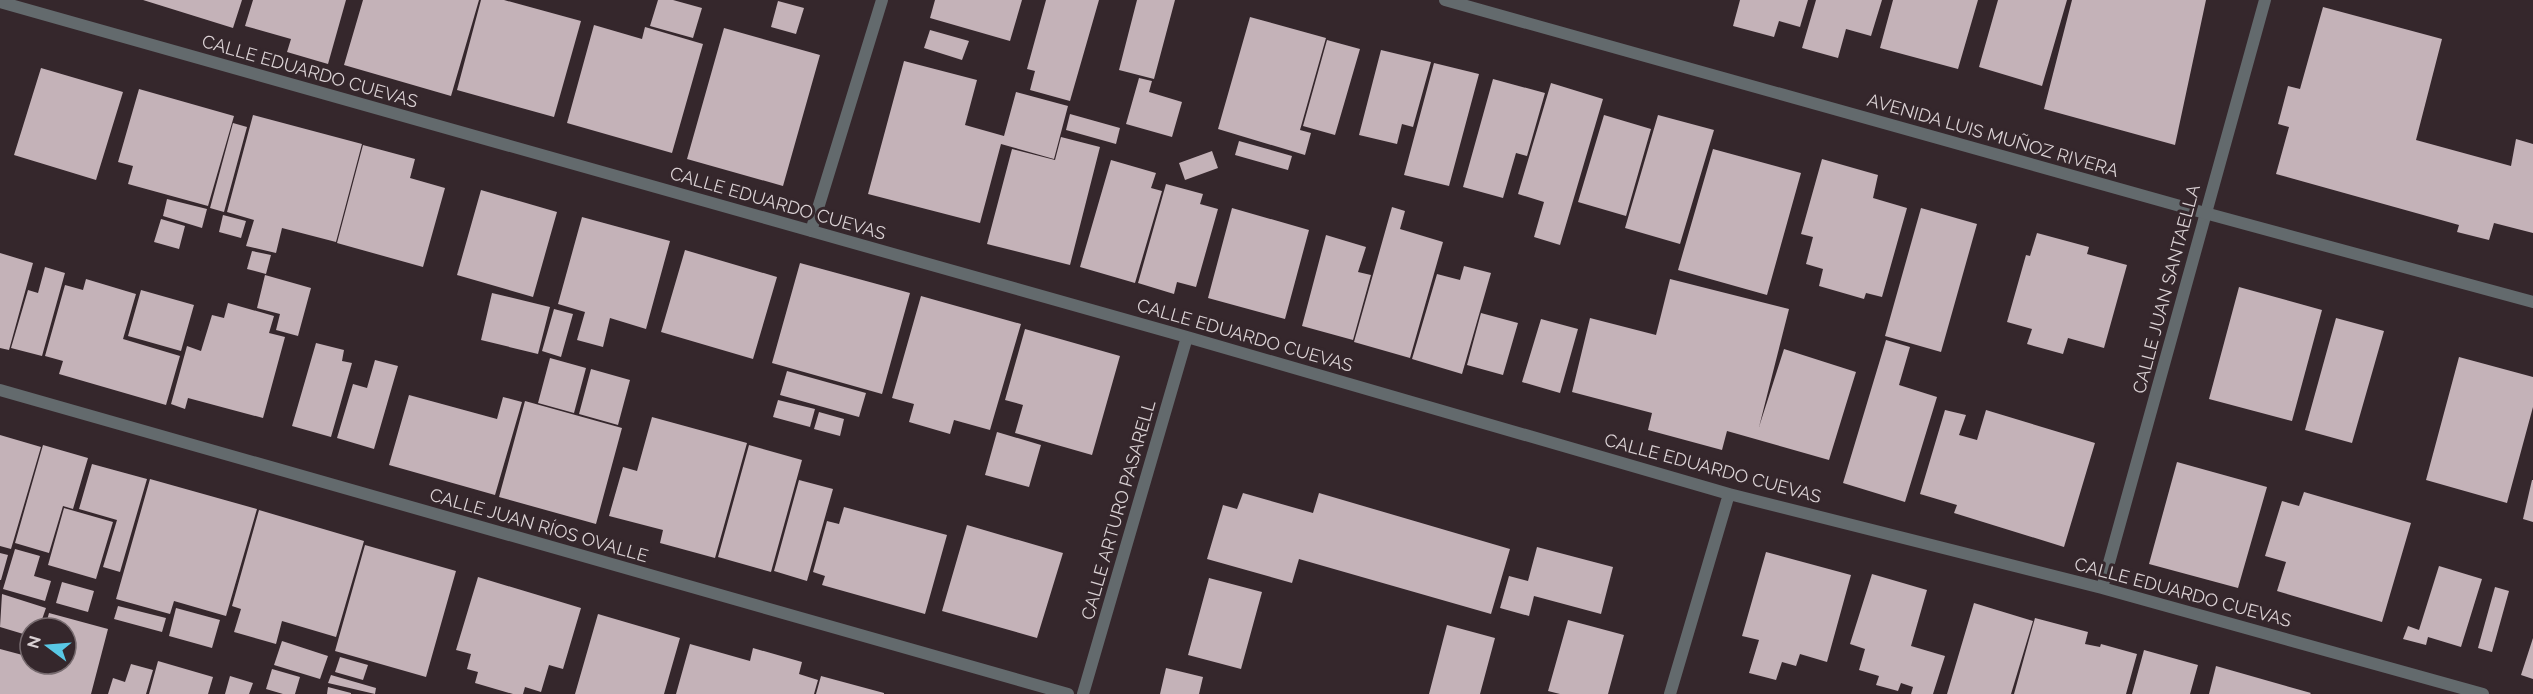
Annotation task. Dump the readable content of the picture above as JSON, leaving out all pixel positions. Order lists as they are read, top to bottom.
{
  "streets": {
    "street": [
      "CALLE EDUARDO CUEVAS",
      "AVENIDA LUIS MUÑOZ RIVERA",
      "CALLE JUAN SANTAELLA",
      "CALLE ARTURO PASARELL",
      "CALLE JUAN RÍOS OVALLE"
    ]
  },
  "crossings": [
    ["CALLE EDUARDO CUEVAS", "CALLE JUAN SANTAELLA"],
    ["CALLE EDUARDO CUEVAS", "CALLE ARTURO PASARELL"],
    ["AVENIDA LUIS MUÑOZ RIVERA", "CALLE JUAN SANTAELLA"]
  ],
  "north": "left"
}
